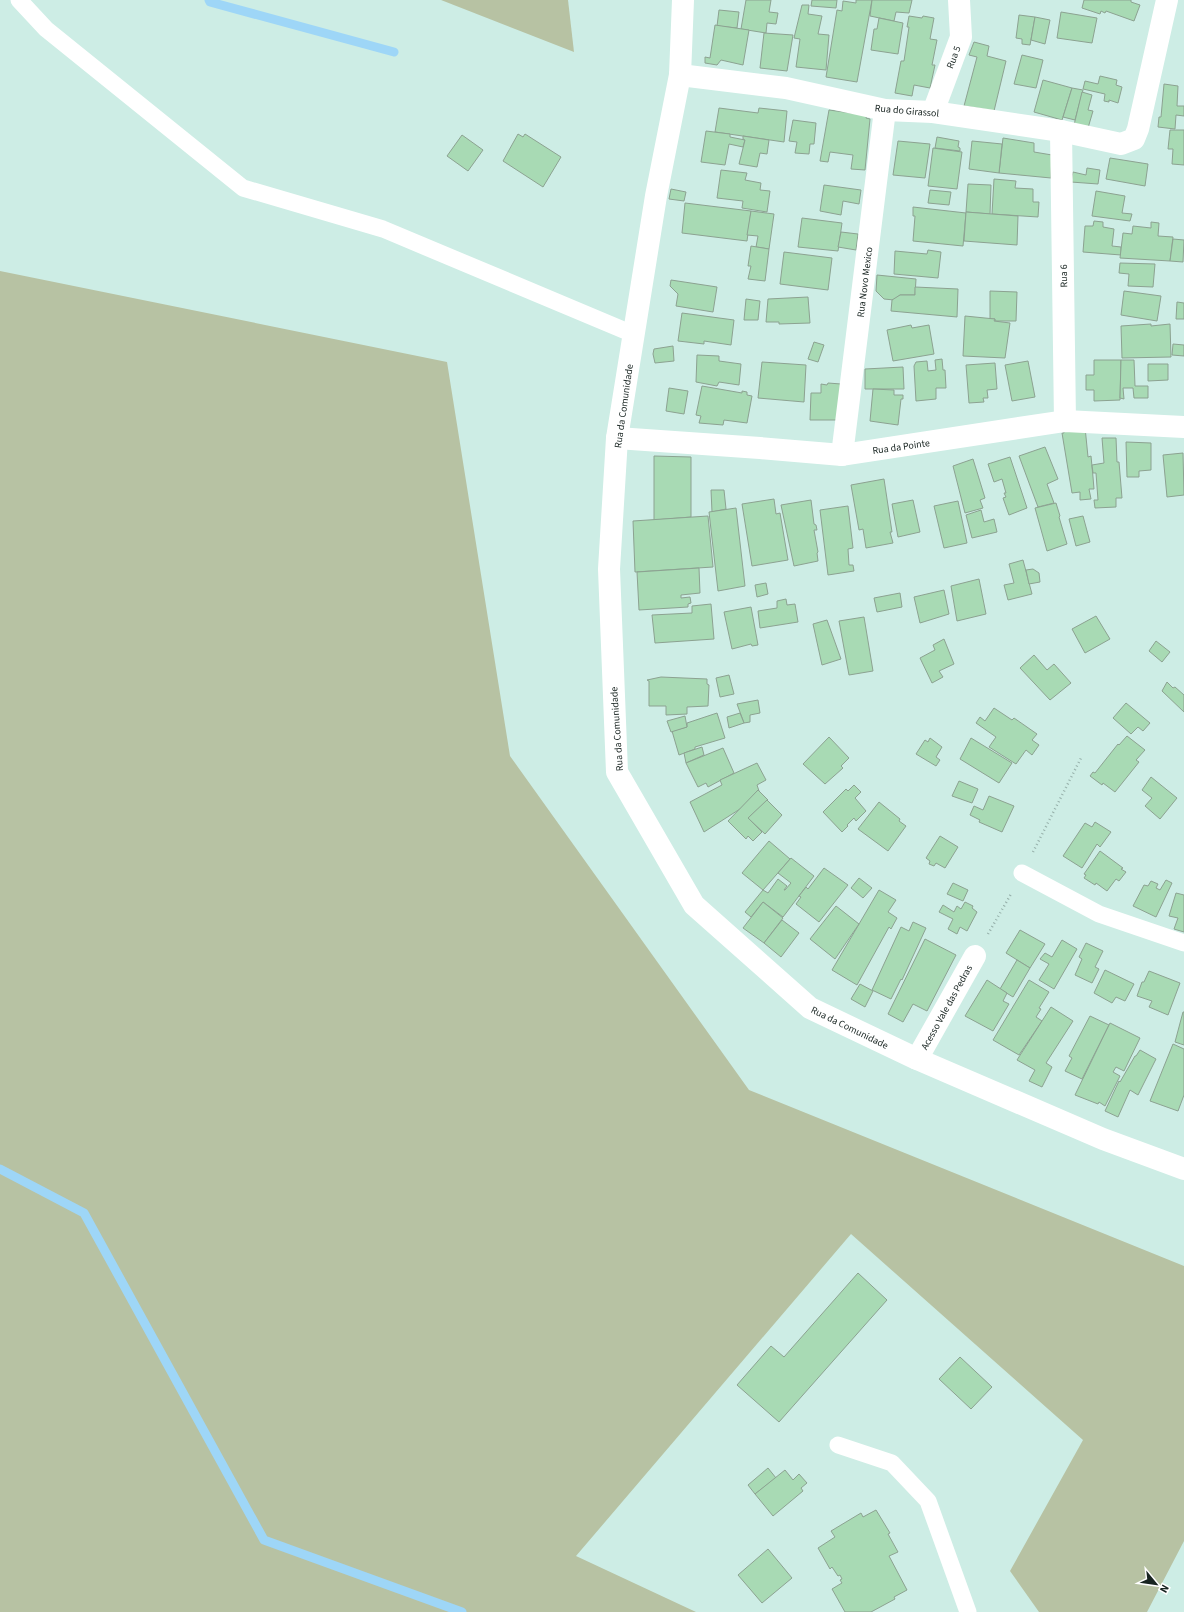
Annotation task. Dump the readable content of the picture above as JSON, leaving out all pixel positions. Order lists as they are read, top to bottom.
{
  "streets": {
    "street": [
      "Rua 5",
      "Rua do Girassol",
      "Rua 6",
      "Rua Novo Mexico",
      "Rua da Comunidade",
      "Rua da Pointe",
      "Acesso Vale das Pedras"
    ]
  },
  "crossings": [
    ["Rua 5", "Rua do Girassol"],
    ["Rua do Girassol", "Rua 6"],
    ["Rua do Girassol", "Rua Novo Mexico"],
    ["Rua do Girassol", "Rua da Comunidade"],
    ["Rua 6", "Rua da Pointe"],
    ["Rua Novo Mexico", "Rua da Pointe"],
    ["Rua da Comunidade", "Rua da Pointe"],
    ["Rua da Comunidade", "Acesso Vale das Pedras"]
  ],
  "north": "bottom right"
}
